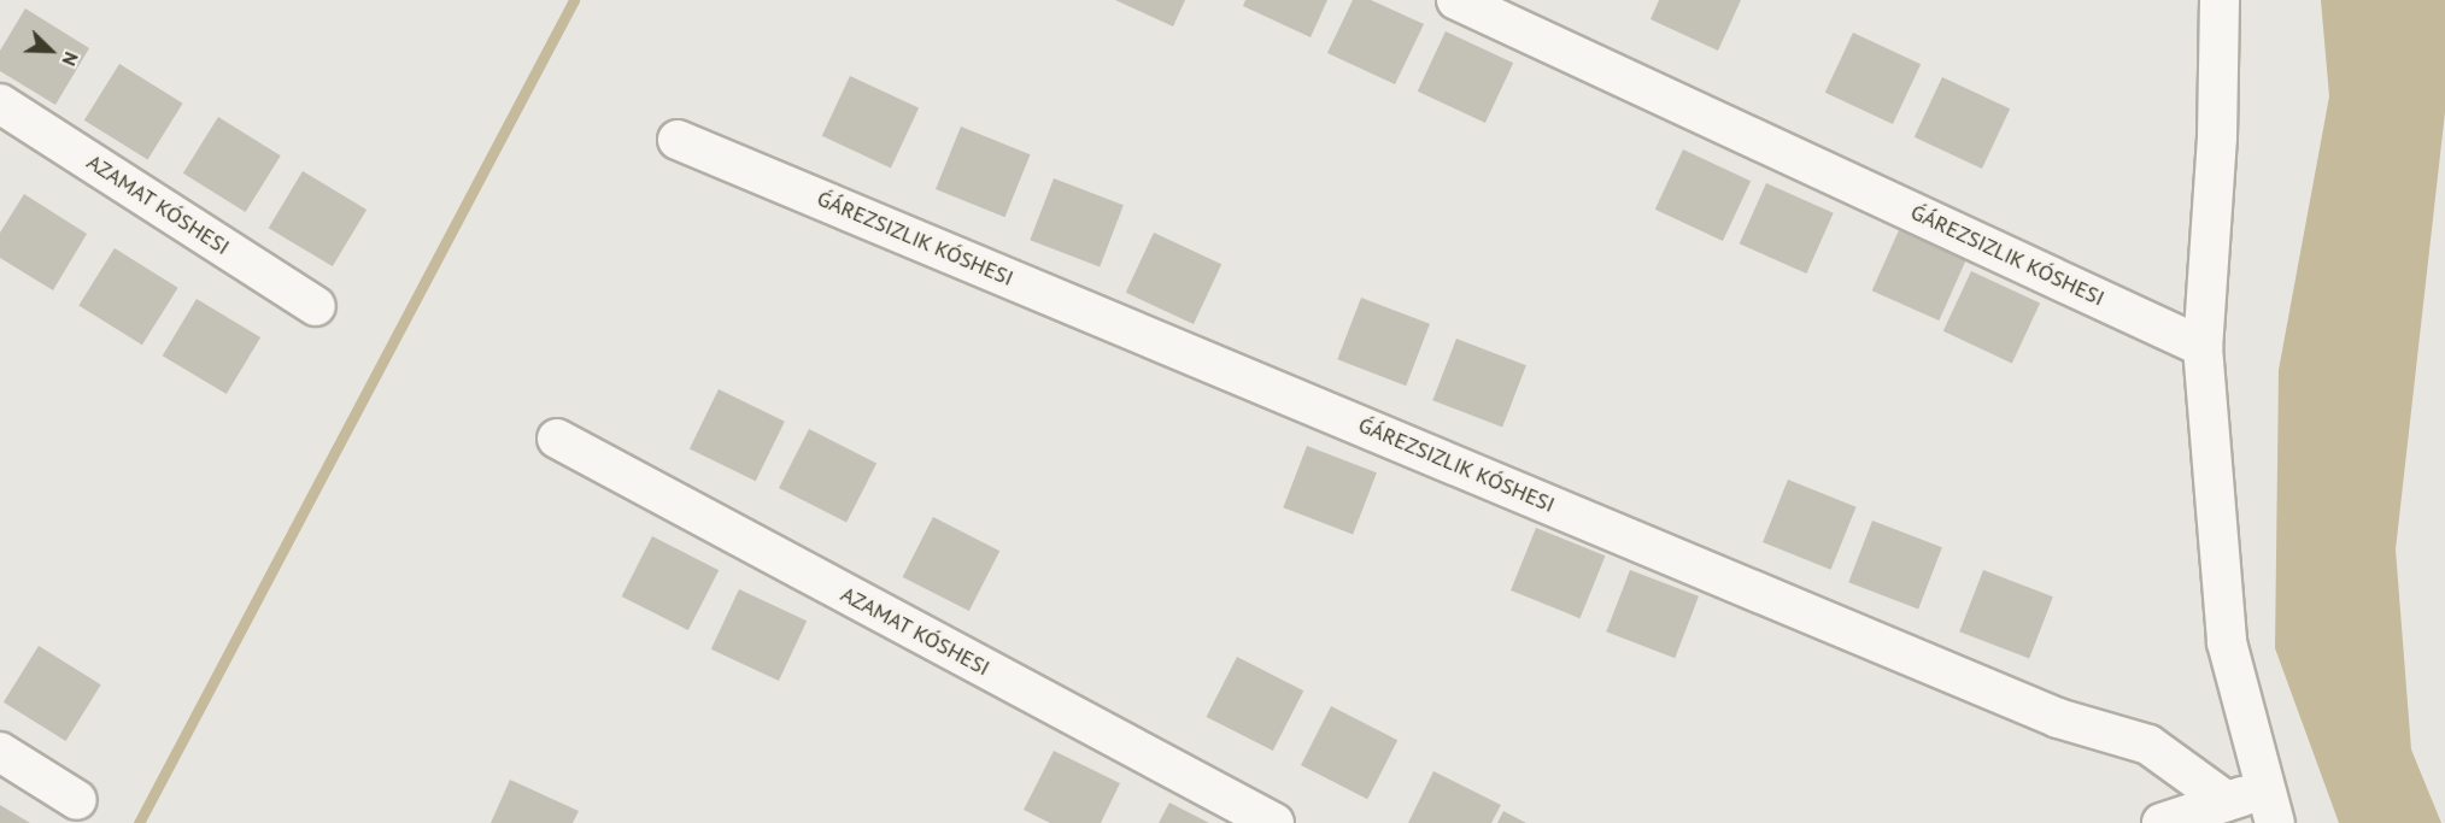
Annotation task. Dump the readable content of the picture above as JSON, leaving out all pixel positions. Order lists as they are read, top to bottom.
{
  "streets": {
    "street": ["AZAMAT KÓSHESI", "ǴÁREZSIZLIK KÓSHESI"]
  },
  "north": "bottom right"
}
